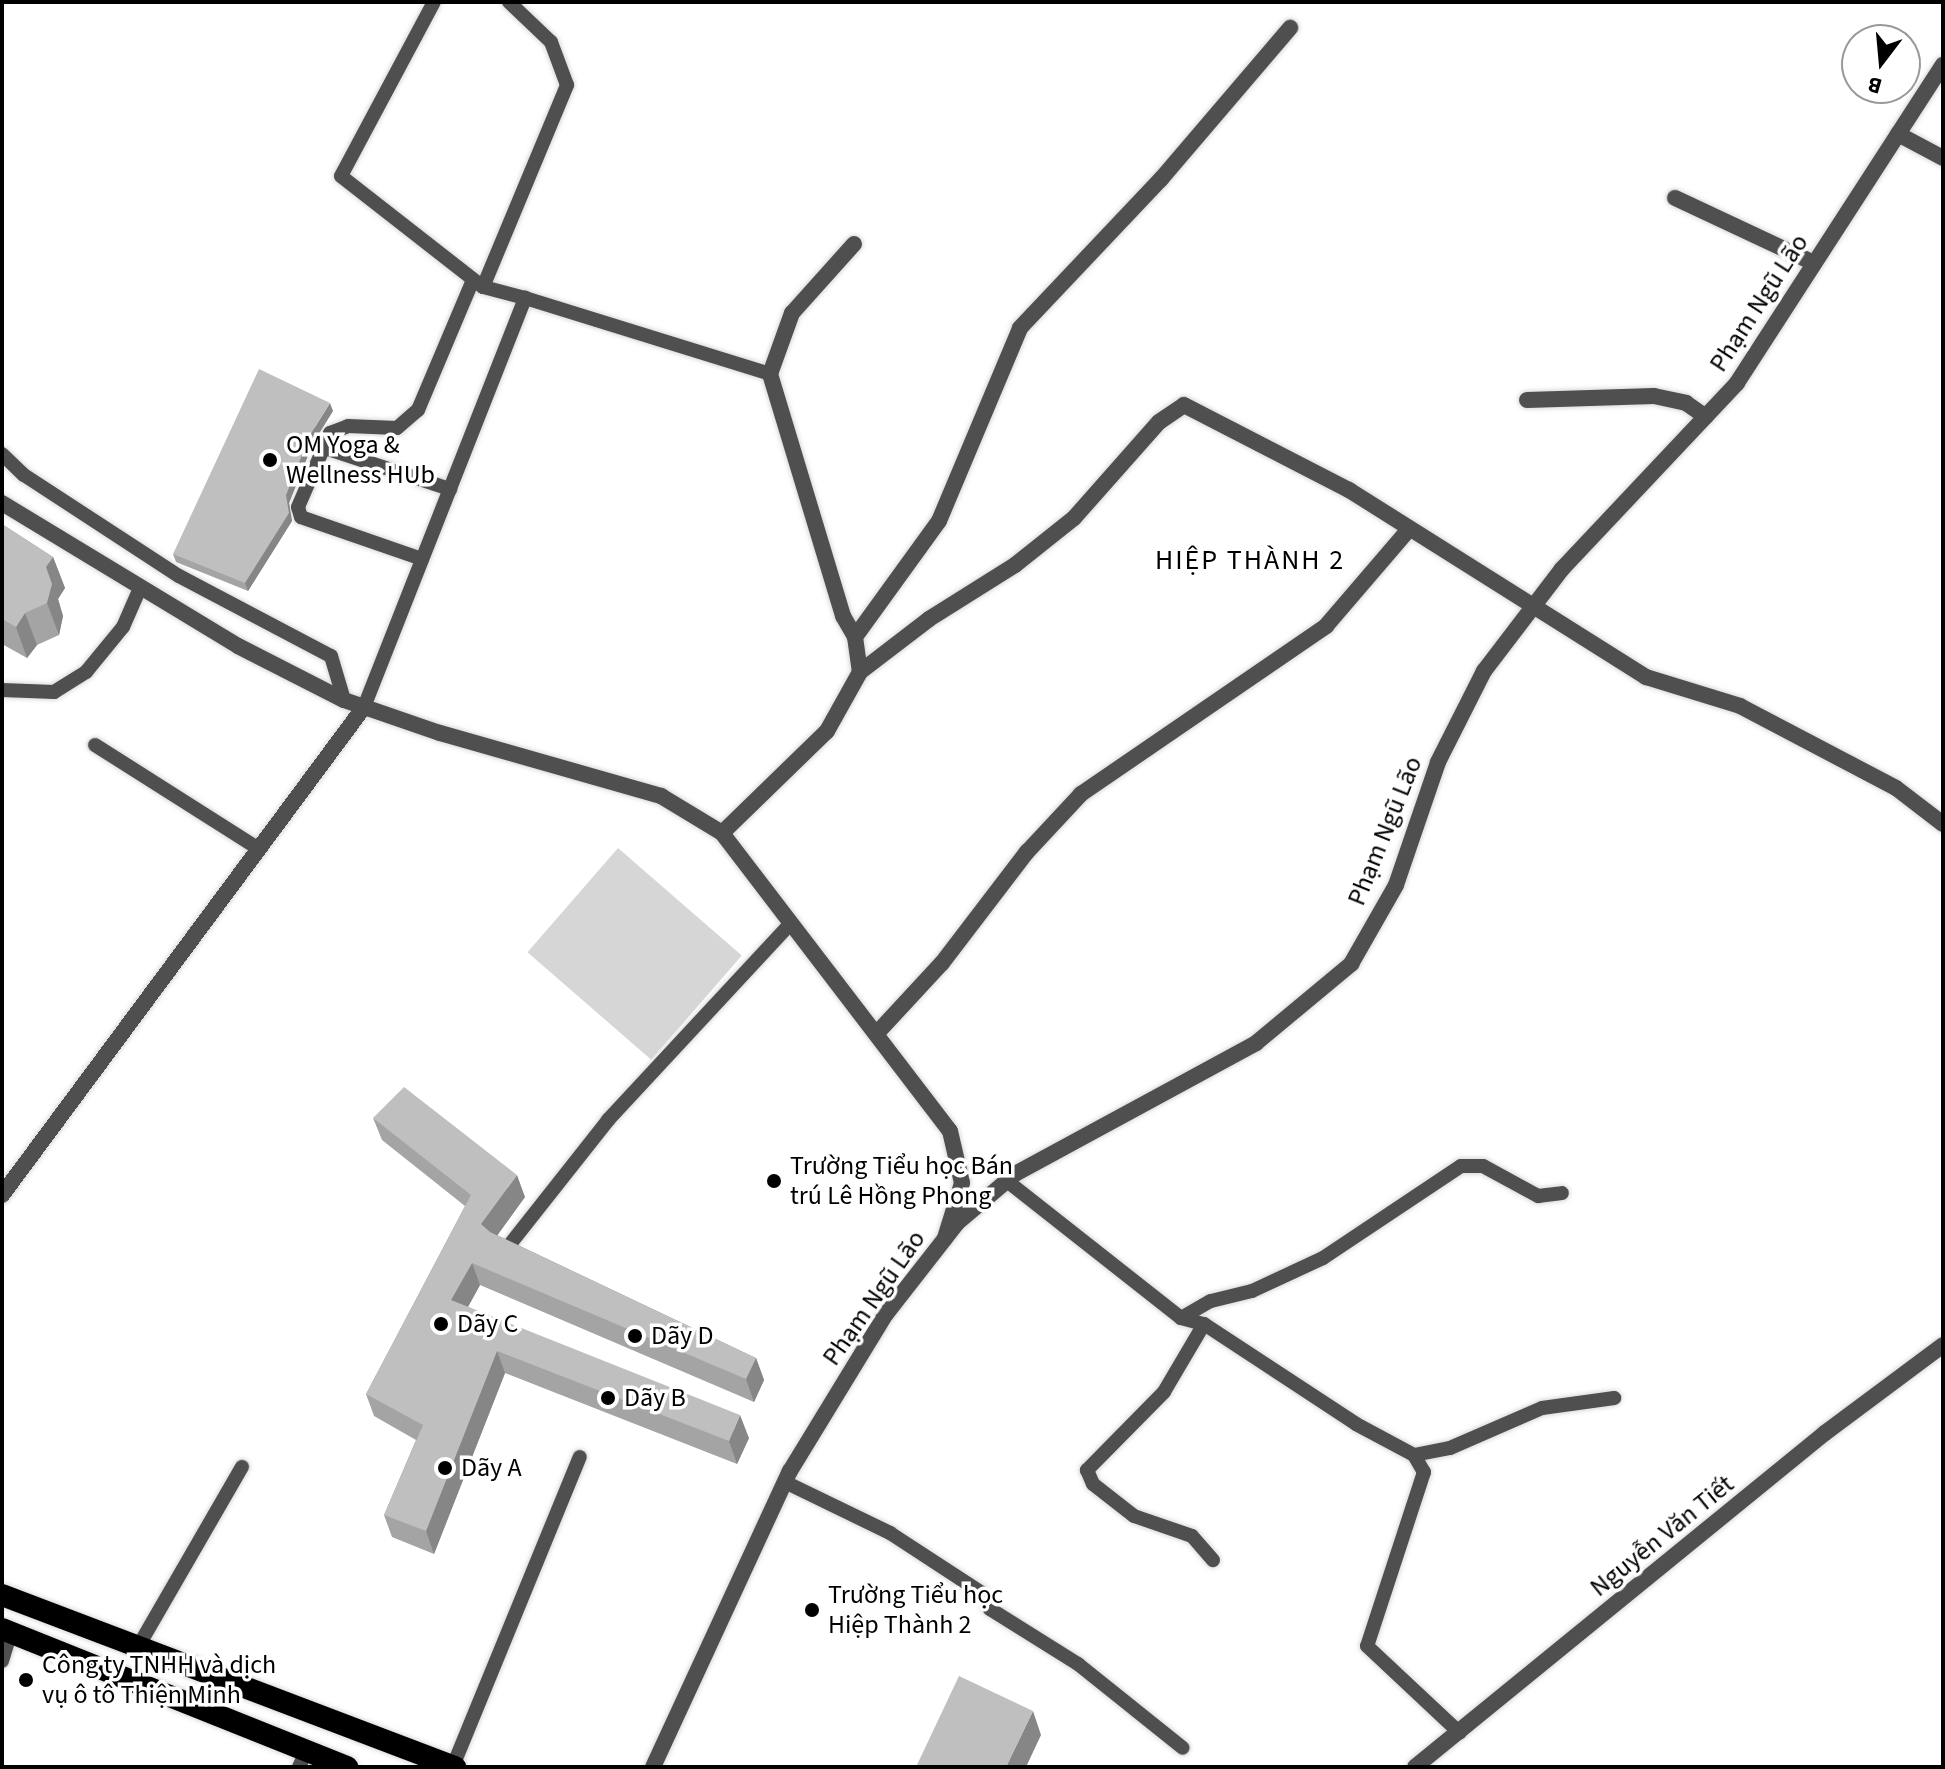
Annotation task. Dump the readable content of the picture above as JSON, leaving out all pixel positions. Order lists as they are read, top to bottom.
{
  "streets": {
    "street": ["Phạm Ngũ Lão", "Nguyễn Văn Tiết"]
  },
  "districts": ["HIỆP THÀNH 2"],
  "places": [
    "OM Yoga & Wellness HUb",
    "Trường Tiểu học Bán trú Lê Hồng Phong",
    "Dãy C",
    "Dãy D",
    "Dãy B",
    "Dãy A",
    "Trường Tiểu học Hiệp Thành 2",
    "Công ty TNHH và dịch vụ ô tô Thiện Minh"
  ],
  "north": "bottom"
}
